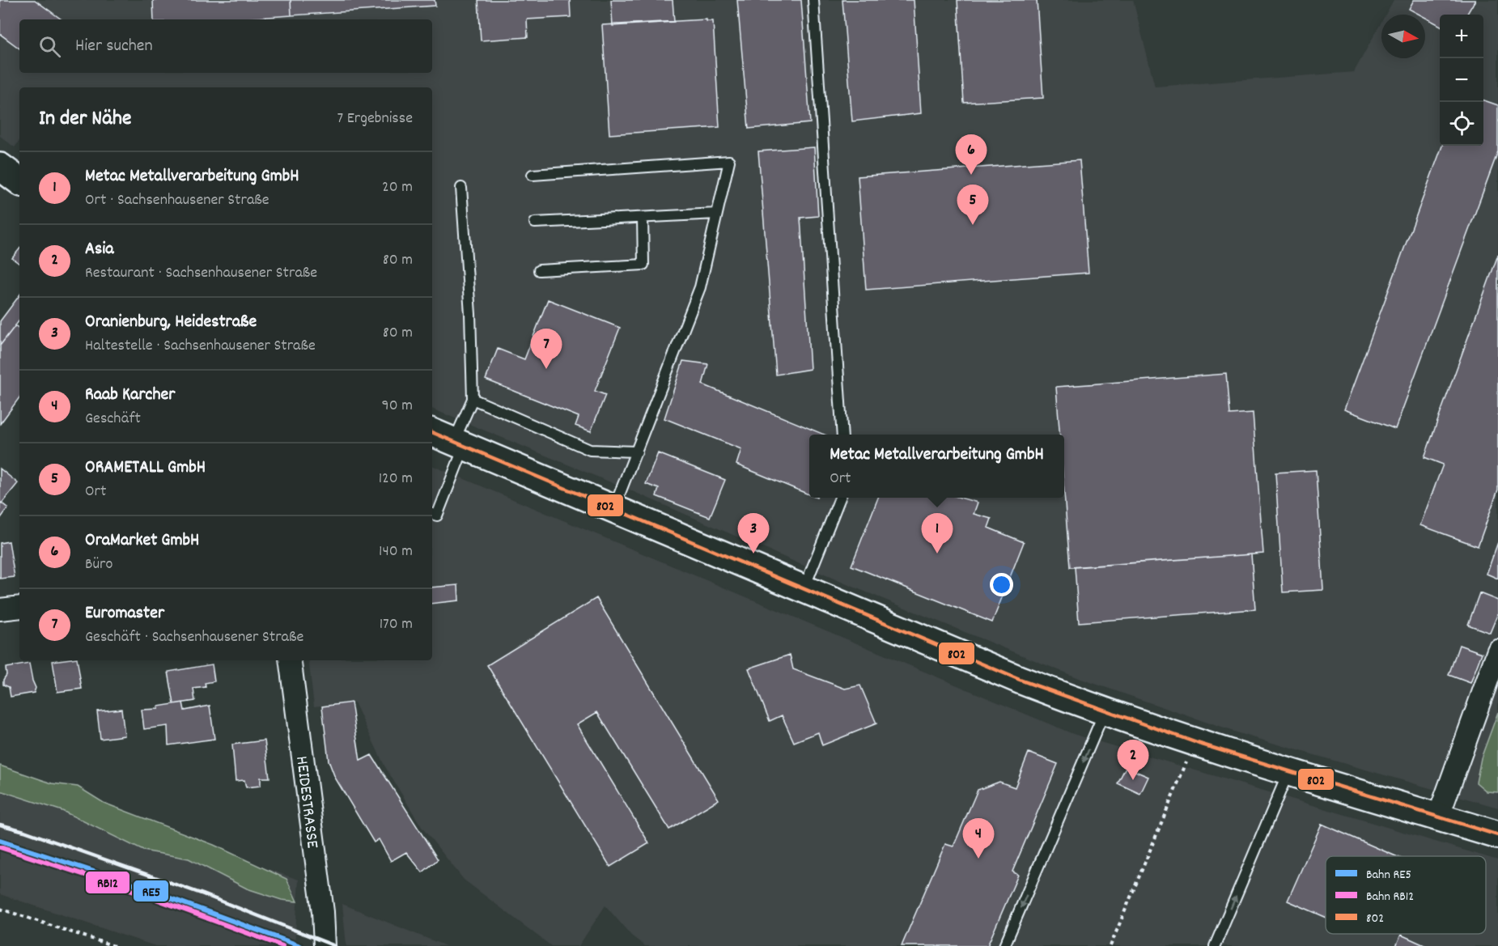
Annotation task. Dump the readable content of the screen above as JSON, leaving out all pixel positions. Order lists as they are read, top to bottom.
{
  "streets": {
    "street": ["HEIDESTRASSE"]
  },
  "lines": ["transit line 802", "rail line RE5", "rail line RB12"],
  "legend": ["Bahn RE5", "Bahn RB12", "802"],
  "north": "right",
  "page": {
    "map_buttons": ["+", "−"],
    "search": "Hier suchen",
    "heading": ["In der Nähe", "7 Ergebnisse"],
    "pins": [
      "6",
      "5",
      "7",
      "1",
      "3",
      "2",
      "4"
    ],
    "list": [
      {
        "mark": "1",
        "name": "Metac Metallverarbeitung GmbH",
        "note": "Ort · Sachsenhausener Straße",
        "value": "20 m"
      },
      {
        "mark": "2",
        "name": "Asia",
        "note": "Restaurant · Sachsenhausener Straße",
        "value": "80 m"
      },
      {
        "mark": "3",
        "name": "Oranienburg, Heidestraße",
        "note": "Haltestelle · Sachsenhausener Straße",
        "value": "80 m"
      },
      {
        "mark": "4",
        "name": "Raab Karcher",
        "note": "Geschäft",
        "value": "90 m"
      },
      {
        "mark": "5",
        "name": "ORAMETALL GmbH",
        "note": "Ort",
        "value": "120 m"
      },
      {
        "mark": "6",
        "name": "OraMarket GmbH",
        "note": "Büro",
        "value": "140 m"
      },
      {
        "mark": "7",
        "name": "Euromaster",
        "note": "Geschäft · Sachsenhausener Straße",
        "value": "170 m"
      }
    ],
    "popup": ["Metac Metallverarbeitung GmbH", "Ort"]
  }
}
